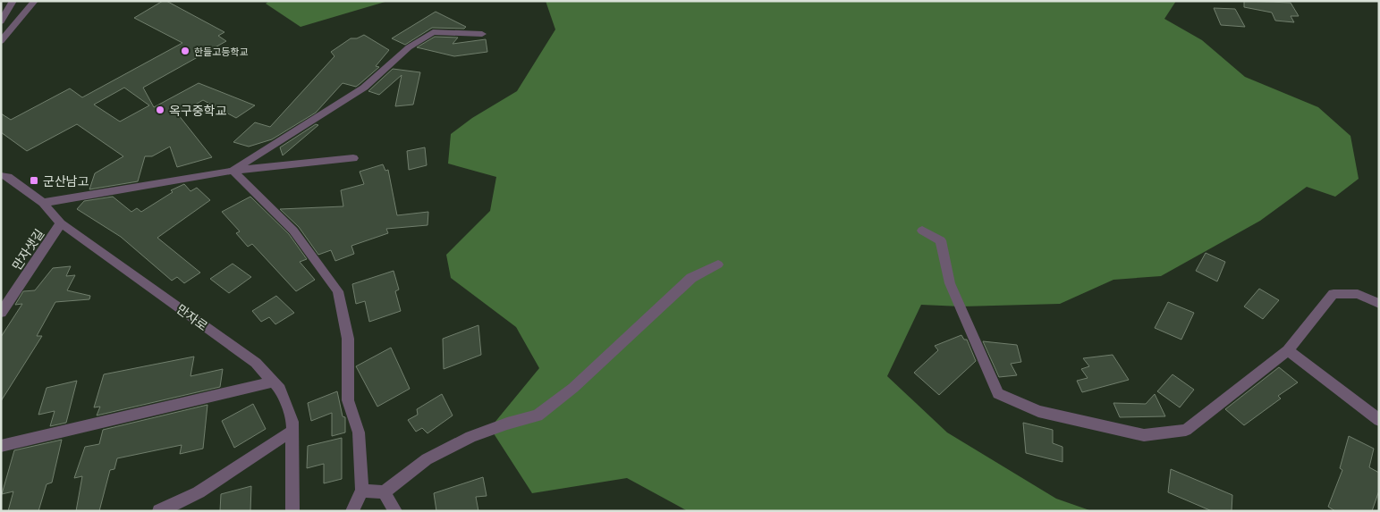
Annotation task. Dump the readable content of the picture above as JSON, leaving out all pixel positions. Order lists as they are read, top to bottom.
{
  "streets": {
    "street": ["만자샛길", "만자로"]
  },
  "crossings": [
    ["만자샛길", "만자로"]
  ],
  "places": {
    "other": ["한들고등학교", "옥구중학교"],
    "transit": ["군산남고"]
  }
}
